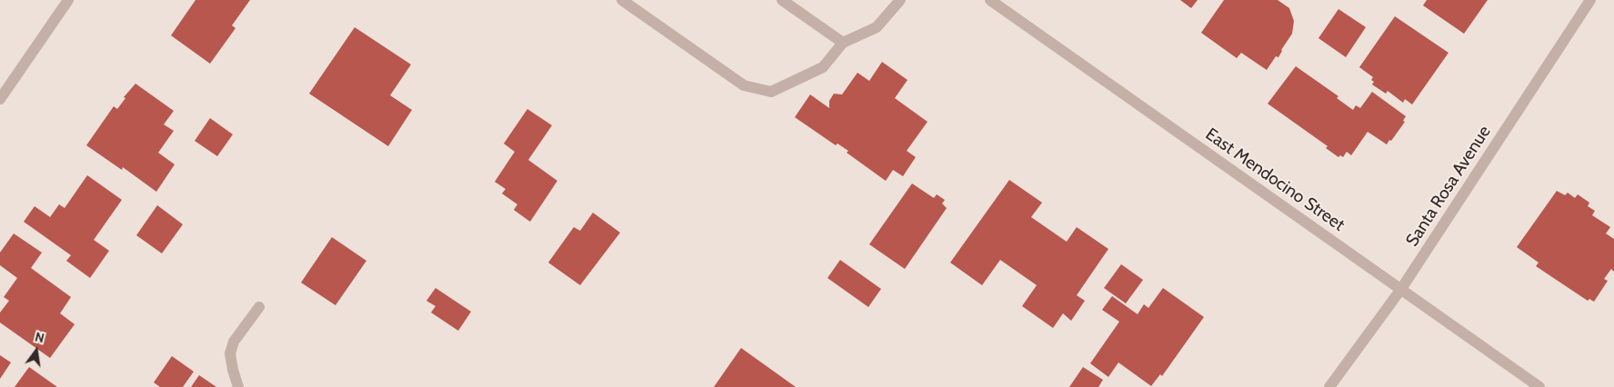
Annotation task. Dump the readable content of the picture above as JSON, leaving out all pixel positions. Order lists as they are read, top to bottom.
{
  "streets": {
    "street": ["East Mendocino Street", "Santa Rosa Avenue"]
  },
  "crossings": [
    ["East Mendocino Street", "Santa Rosa Avenue"]
  ],
  "north": "top"
}
